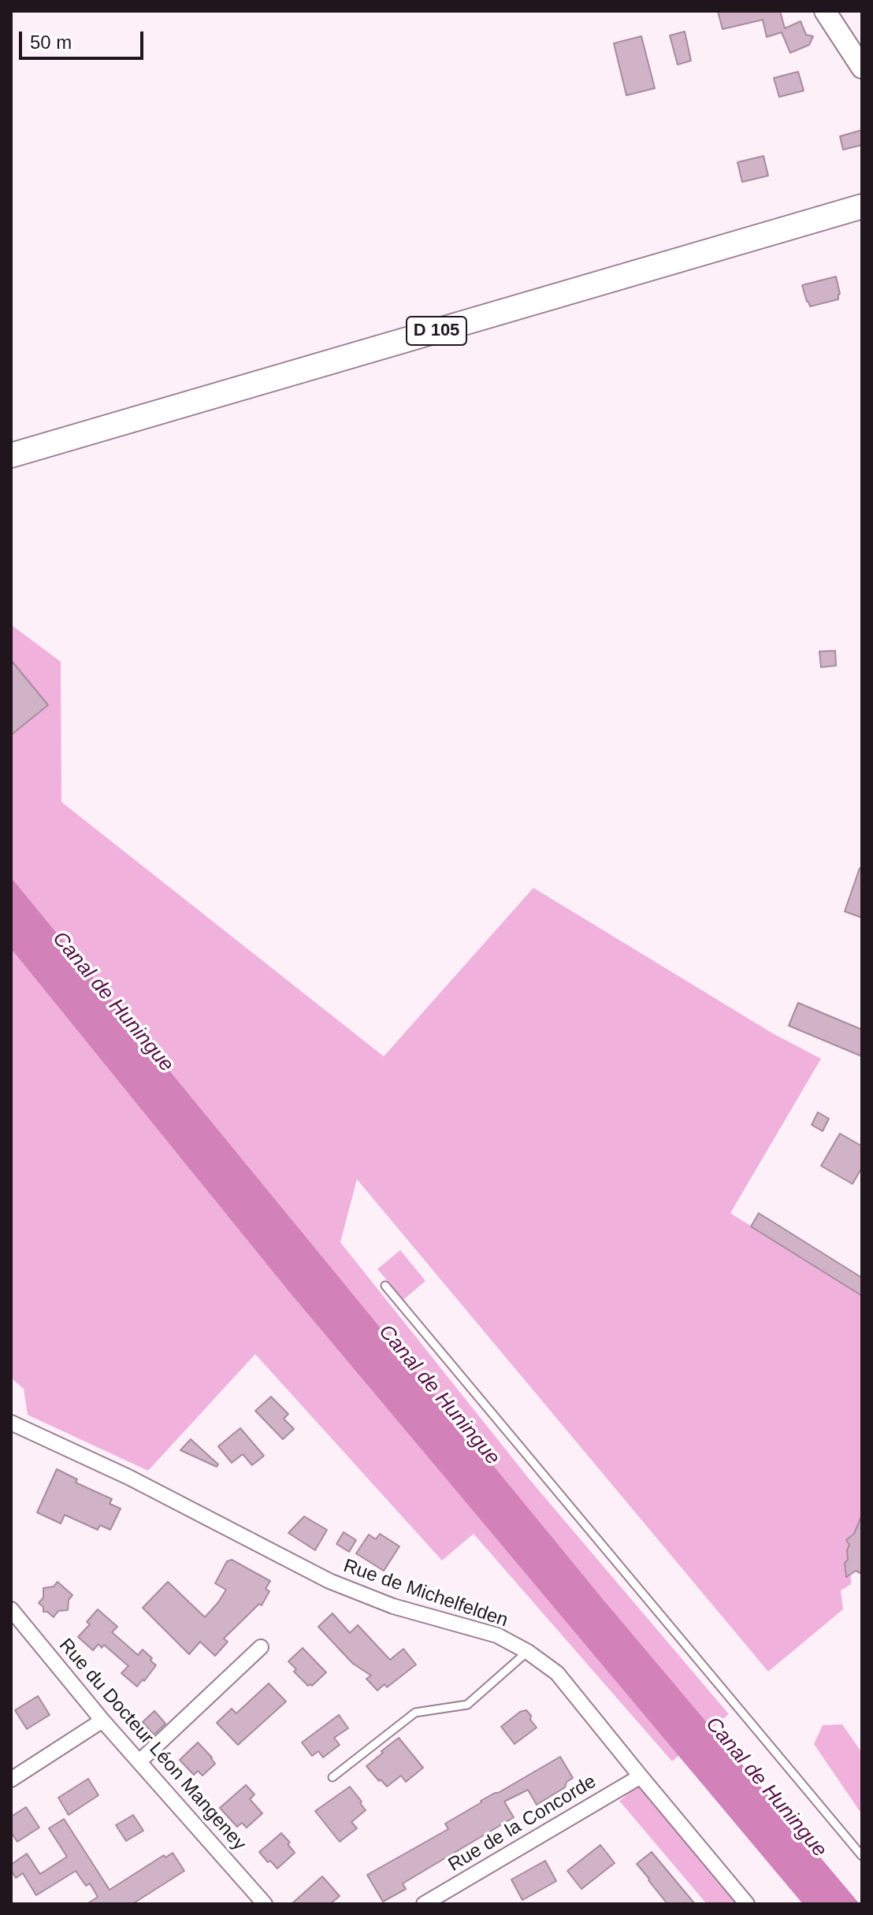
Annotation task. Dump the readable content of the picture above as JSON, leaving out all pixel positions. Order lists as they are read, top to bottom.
{
  "streets": {
    "main road": ["D 105"],
    "street": ["Rue de Michelfelden", "Rue du Docteur Léon Mangeney", "Rue de la Concorde"]
  },
  "crossings": [
    ["Rue de Michelfelden", "Rue de la Concorde"]
  ],
  "water": ["Canal de Huningue"],
  "scale_bar": "50 m"
}
